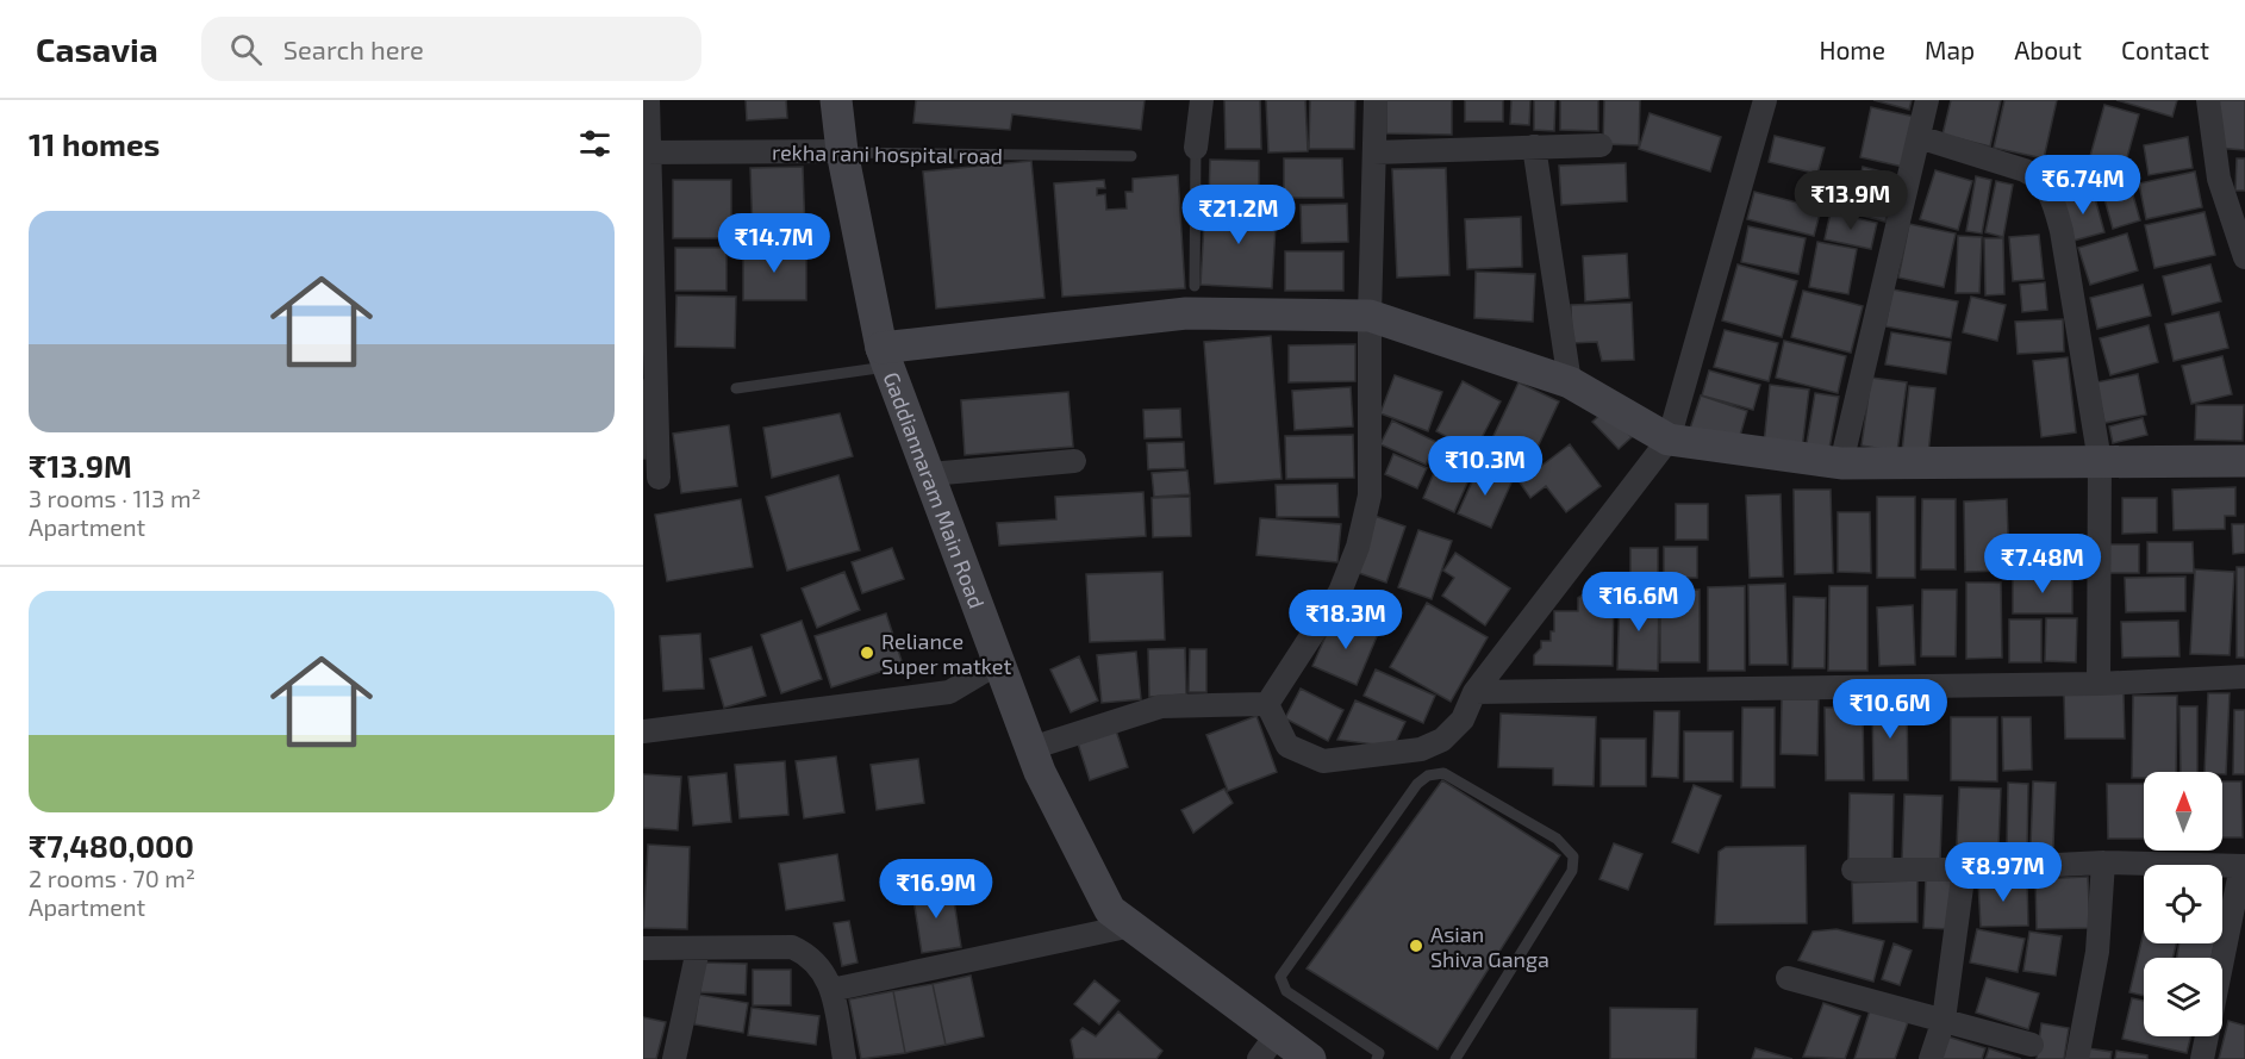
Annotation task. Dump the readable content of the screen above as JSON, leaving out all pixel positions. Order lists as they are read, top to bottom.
{
  "streets": {
    "street": ["rekha rani hospital road", "Gaddiannaram Main Road"]
  },
  "crossings": [
    ["rekha rani hospital road", "Gaddiannaram Main Road"]
  ],
  "places": ["Reliance Super matket", "Asian Shiva Ganga"],
  "north": "top",
  "page": {
    "header": "Casavia",
    "search": "Search here",
    "nav": [
      "Home",
      "Map",
      "About",
      "Contact"
    ],
    "heading": "11 homes",
    "price": [
      "₹6.74M",
      "₹13.9M",
      "₹21.2M",
      "₹14.7M",
      "₹10.3M",
      "₹7.48M",
      "₹16.6M",
      "₹18.3M",
      "₹10.6M",
      "₹8.97M",
      "₹16.9M"
    ],
    "list": [
      {
        "name": "₹13.9M",
        "note": "3 rooms · 113 m² · Apartment"
      },
      {
        "name": "₹7,480,000",
        "note": "2 rooms · 70 m² · Apartment"
      }
    ]
  }
}
